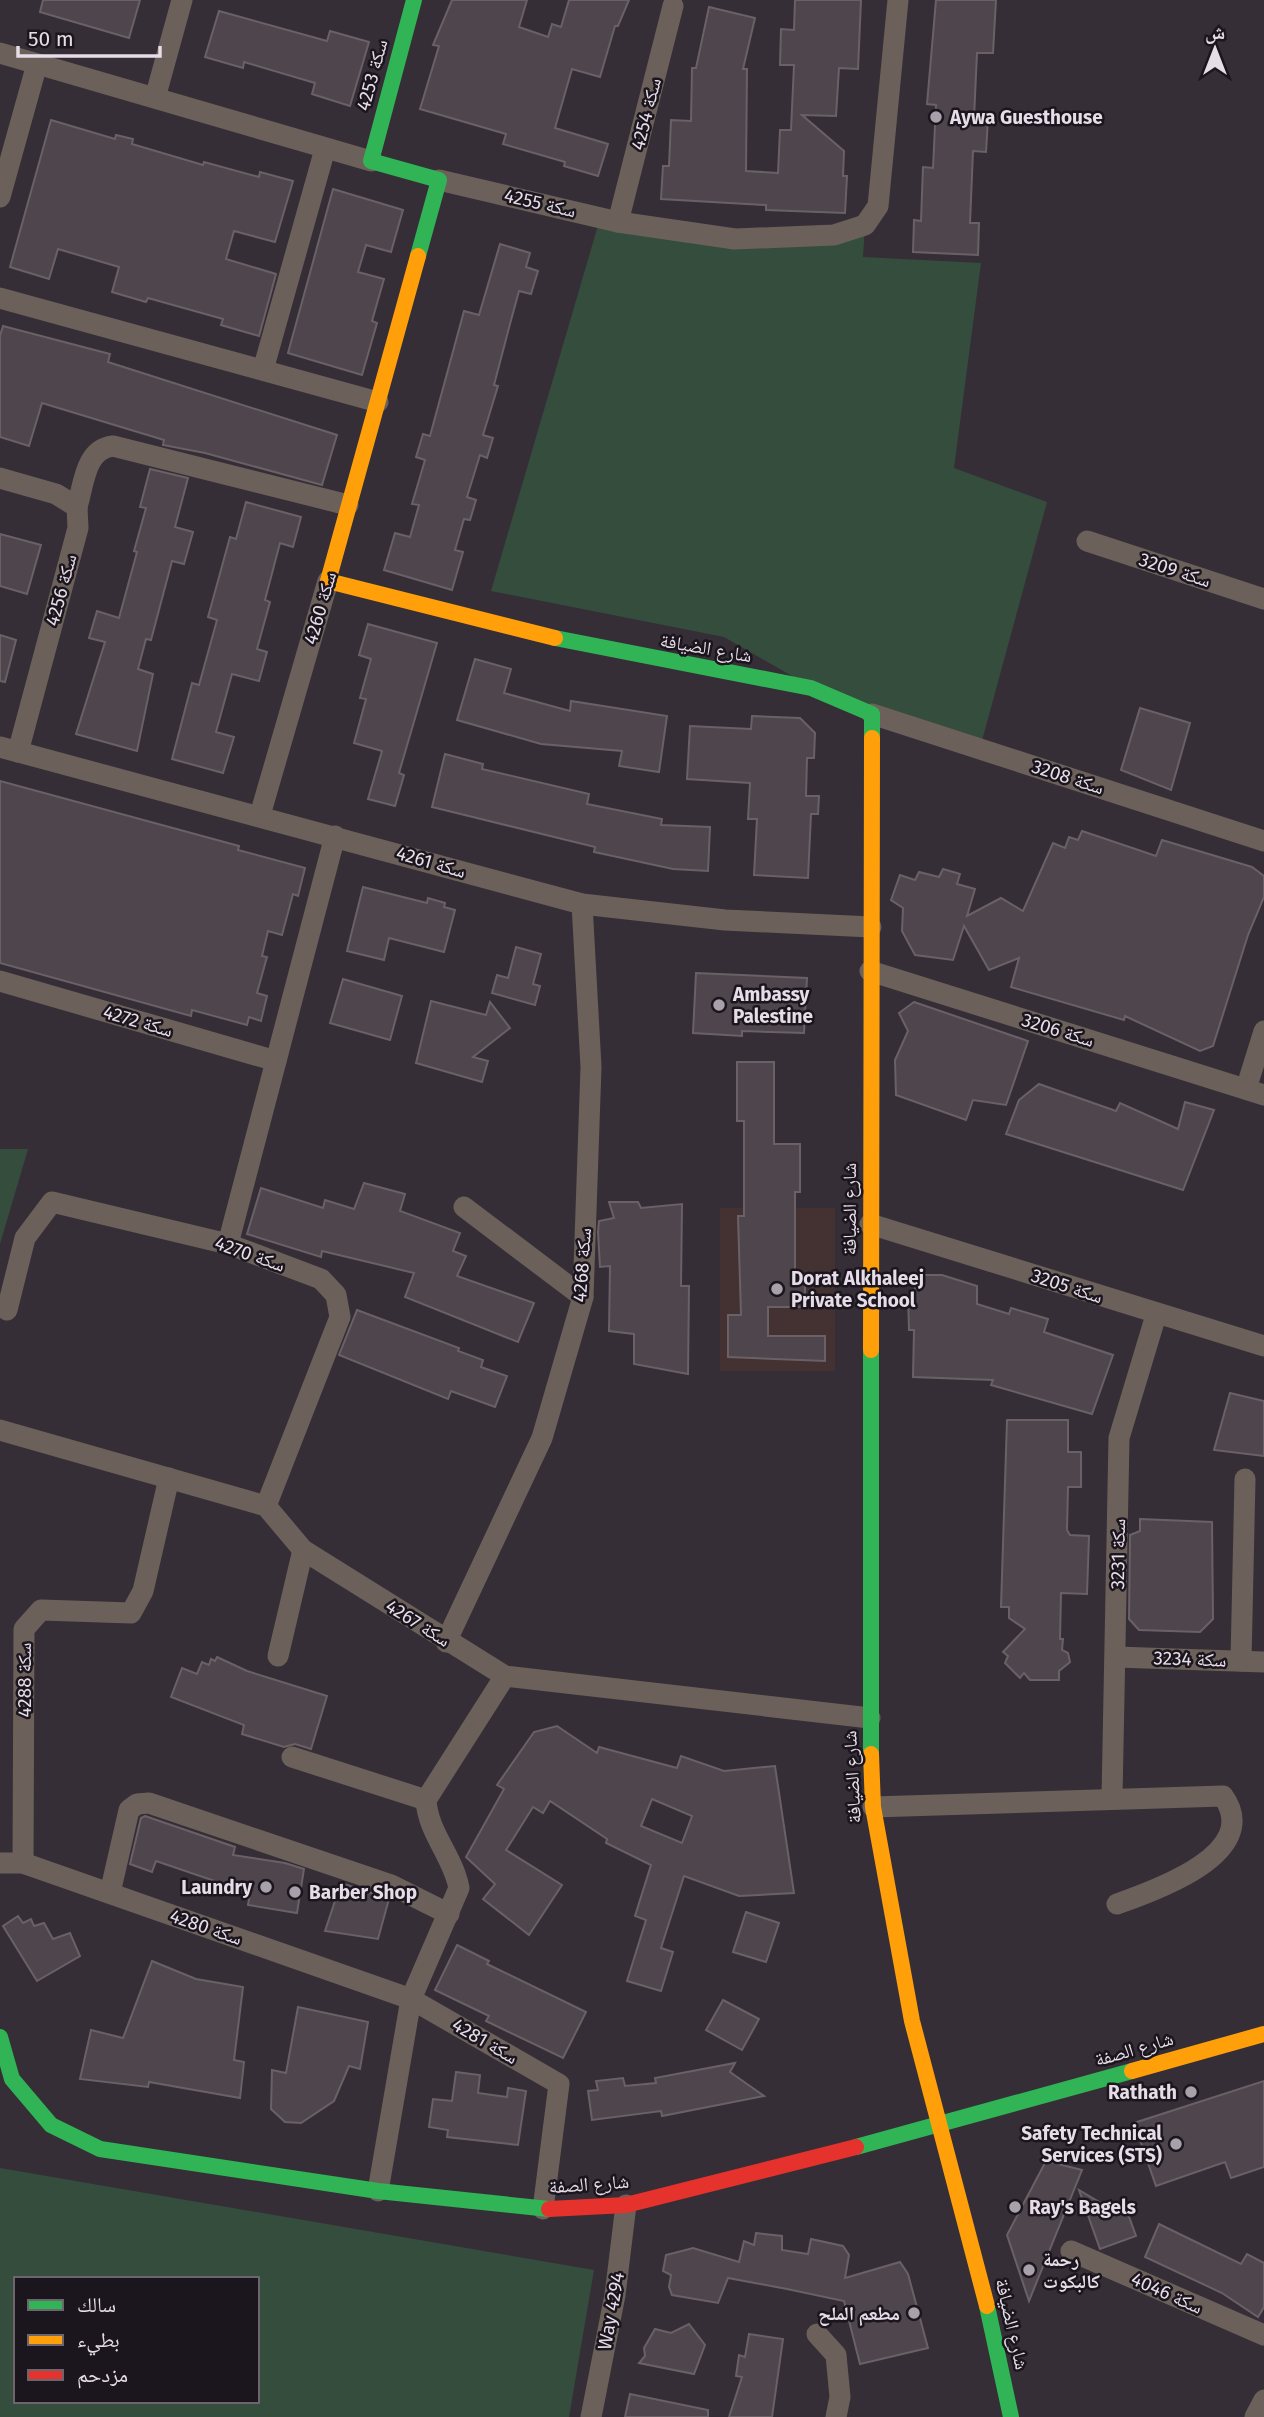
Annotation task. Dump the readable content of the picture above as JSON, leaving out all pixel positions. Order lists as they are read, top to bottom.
{
  "streets": {
    "street": [
      "سكة 4253",
      "سكة 4254",
      "سكة 4255",
      "سكة 3209",
      "سكة 4256",
      "سكة 4260",
      "شارع الضيافة",
      "سكة 3208",
      "سكة 4261",
      "سكة 4272",
      "سكة 3206",
      "سكة 4270",
      "سكة 4268",
      "سكة 3205",
      "سكة 3231",
      "سكة 4267",
      "سكة 3234",
      "سكة 4288",
      "سكة 4280",
      "سكة 4281",
      "شارع الصفة",
      "سكة 4046",
      "Way 4294"
    ]
  },
  "crossings": [
    ["سكة 4253", "سكة 4255"],
    ["سكة 4254", "سكة 4255"],
    ["سكة 4255", "سكة 4260"],
    ["سكة 4256", "سكة 4260"],
    ["سكة 4256", "سكة 4261"],
    ["سكة 4260", "شارع الضيافة"],
    ["سكة 4260", "سكة 4261"],
    ["شارع الضيافة", "سكة 3208"],
    ["شارع الضيافة", "سكة 4261"],
    ["شارع الضيافة", "سكة 3206"],
    ["شارع الضيافة", "سكة 3205"],
    ["شارع الضيافة", "سكة 4267"],
    ["شارع الضيافة", "شارع الصفة"],
    ["سكة 4261", "سكة 4268"],
    ["سكة 4270", "سكة 4267"],
    ["سكة 4268", "سكة 4267"],
    ["سكة 3205", "سكة 3231"],
    ["سكة 3231", "سكة 3234"],
    ["سكة 4288", "سكة 4280"],
    ["سكة 4280", "سكة 4281"],
    ["سكة 4281", "شارع الصفة"],
    ["شارع الصفة", "Way 4294"]
  ],
  "places": [
    "Aywa Guesthouse",
    "Ambassy Palestine",
    "Dorat Alkhaleej Private School",
    "Laundry",
    "Barber Shop",
    "Rathath",
    "Safety Technical Services (STS)",
    "Ray's Bagels",
    "رحمة كالبكوت",
    "مطعم الملح"
  ],
  "legend": ["سالك", "بطيء", "مزدحم"],
  "scale_bar": "50 m",
  "north": "top"
}
